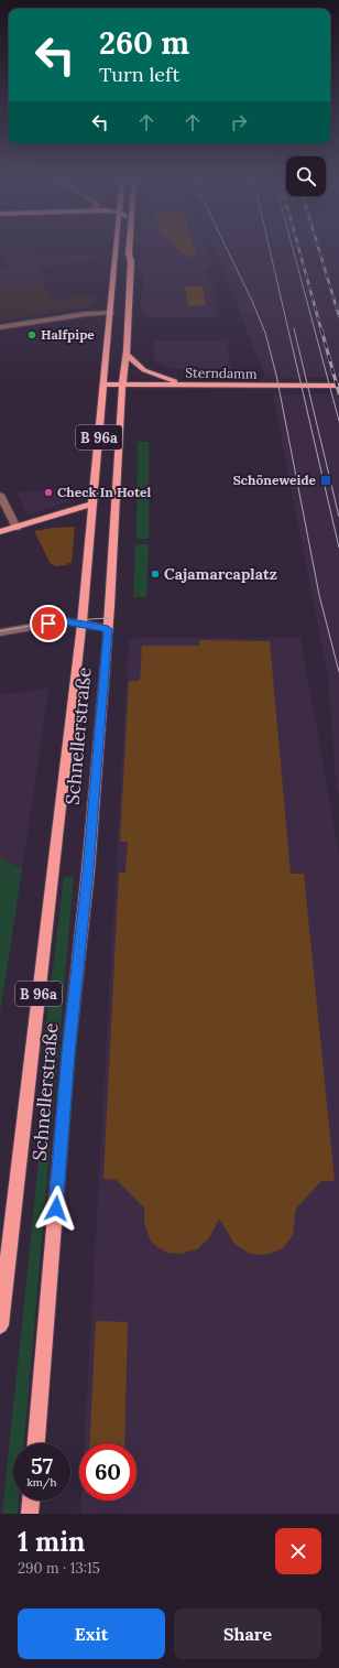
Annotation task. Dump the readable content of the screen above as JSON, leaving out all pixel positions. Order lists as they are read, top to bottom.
{
  "streets": {
    "main road": ["Sterndamm", "B 96a", "Schnellerstraße"]
  },
  "crossings": [
    ["Sterndamm", "B 96a"],
    ["B 96a", "Schnellerstraße"]
  ],
  "places": {
    "other": ["Halfpipe", "Check In Hotel", "Cajamarcaplatz"],
    "transit": ["Schöneweide"]
  },
  "page": {
    "turn": ["260 m", "Turn left"],
    "speed": "57 km/h",
    "limit": "60",
    "heading": ["1 min", "290 m · 13:15"],
    "buttons": ["Exit", "Share"]
  }
}
